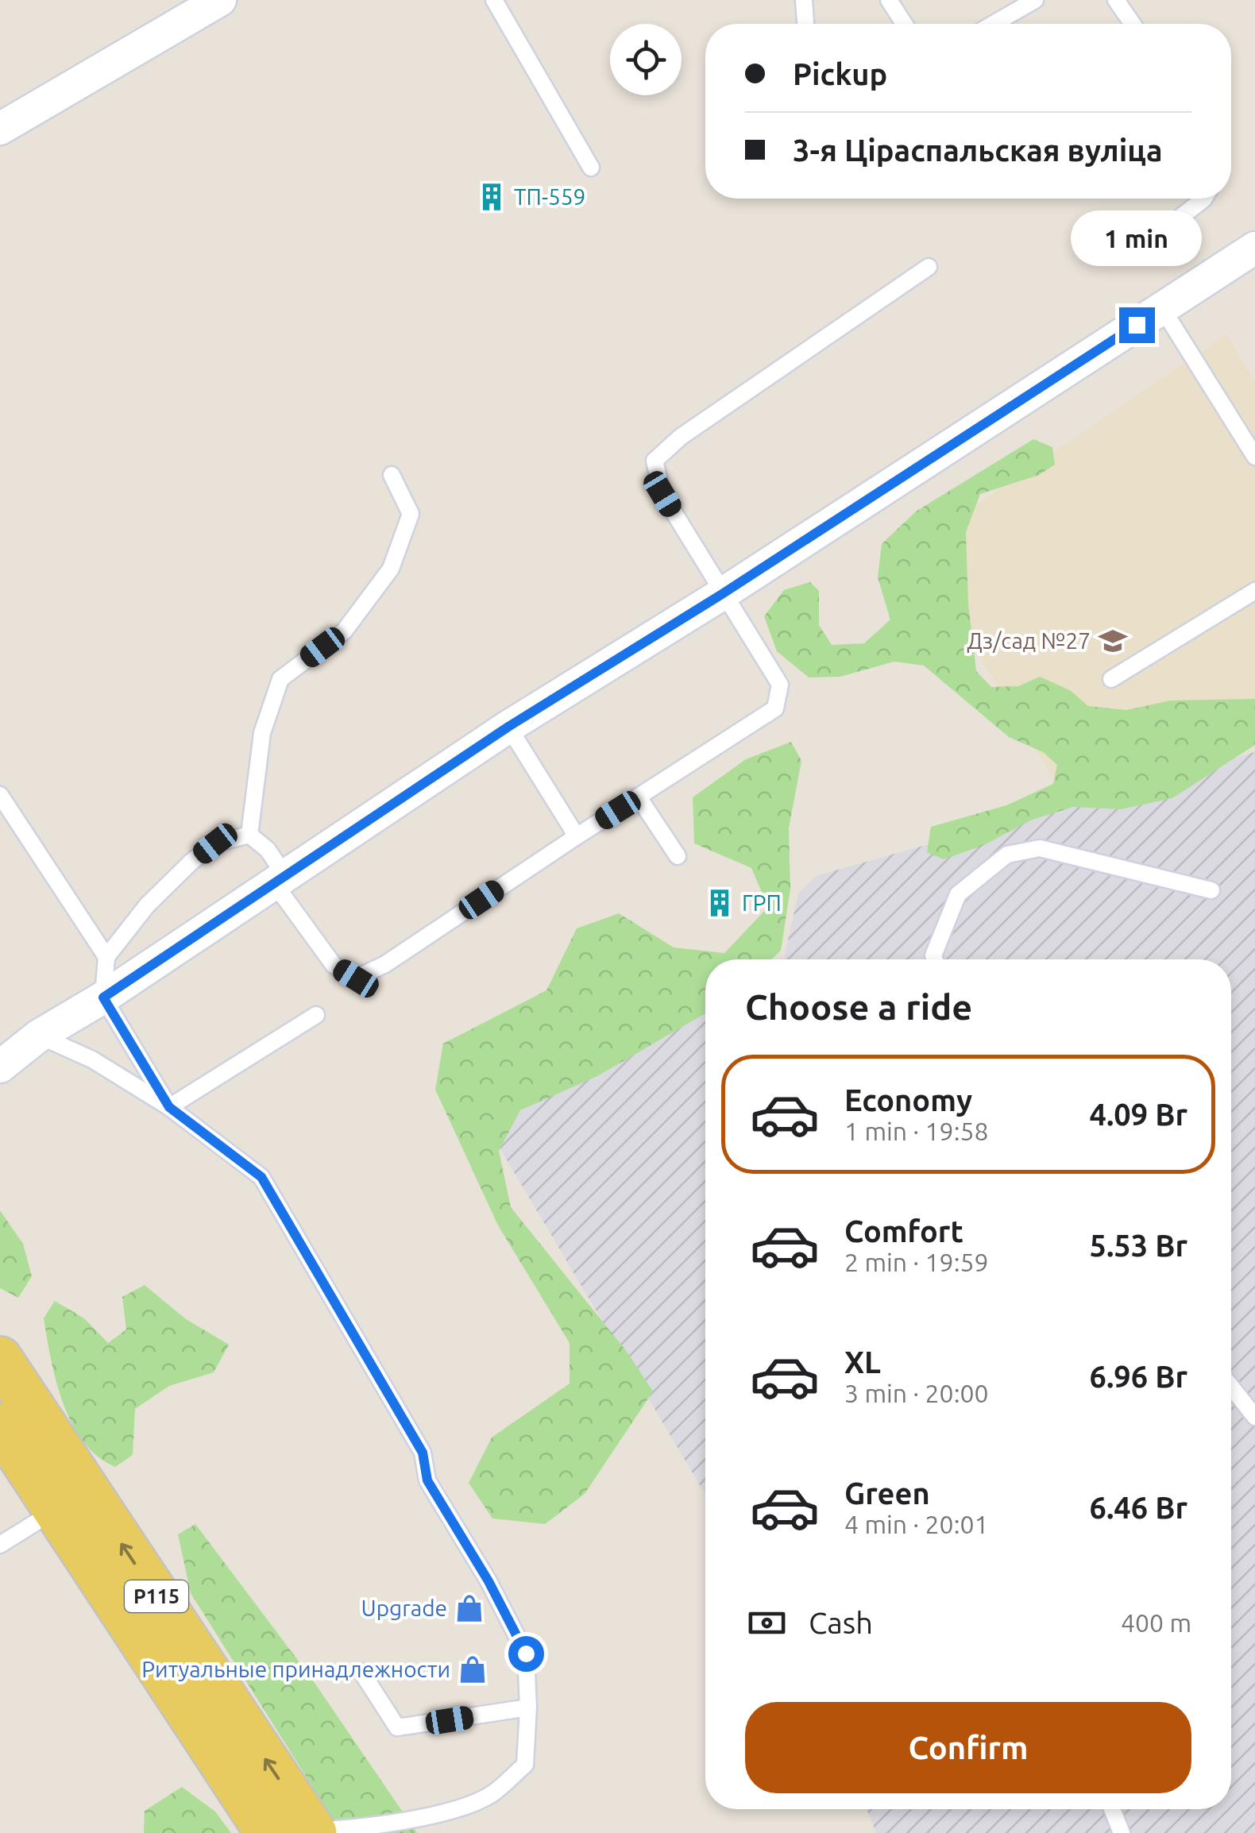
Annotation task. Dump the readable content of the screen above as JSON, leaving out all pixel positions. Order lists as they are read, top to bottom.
{
  "streets": {
    "main road": ["Р115"]
  },
  "places": {
    "building": ["ТП-559", "ГРП"],
    "school or university": ["Дз/сад №27"],
    "shop": ["Upgrade", "Ритуальные принадлежности"]
  },
  "page": {
    "banner": ["Pickup", "3-я Ціраспальская вуліца"],
    "bubble": "1 min",
    "heading": "Choose a ride",
    "list": [
      {
        "name": "Economy",
        "note": "1 min · 19:58",
        "value": "4.09 Br"
      },
      {
        "name": "Comfort",
        "note": "2 min · 19:59",
        "value": "5.53 Br"
      },
      {
        "name": "XL",
        "note": "3 min · 20:00",
        "value": "6.96 Br"
      },
      {
        "name": "Green",
        "note": "4 min · 20:01",
        "value": "6.46 Br"
      }
    ],
    "pay": ["Cash", "400 m"],
    "buttons": "Confirm"
  }
}
